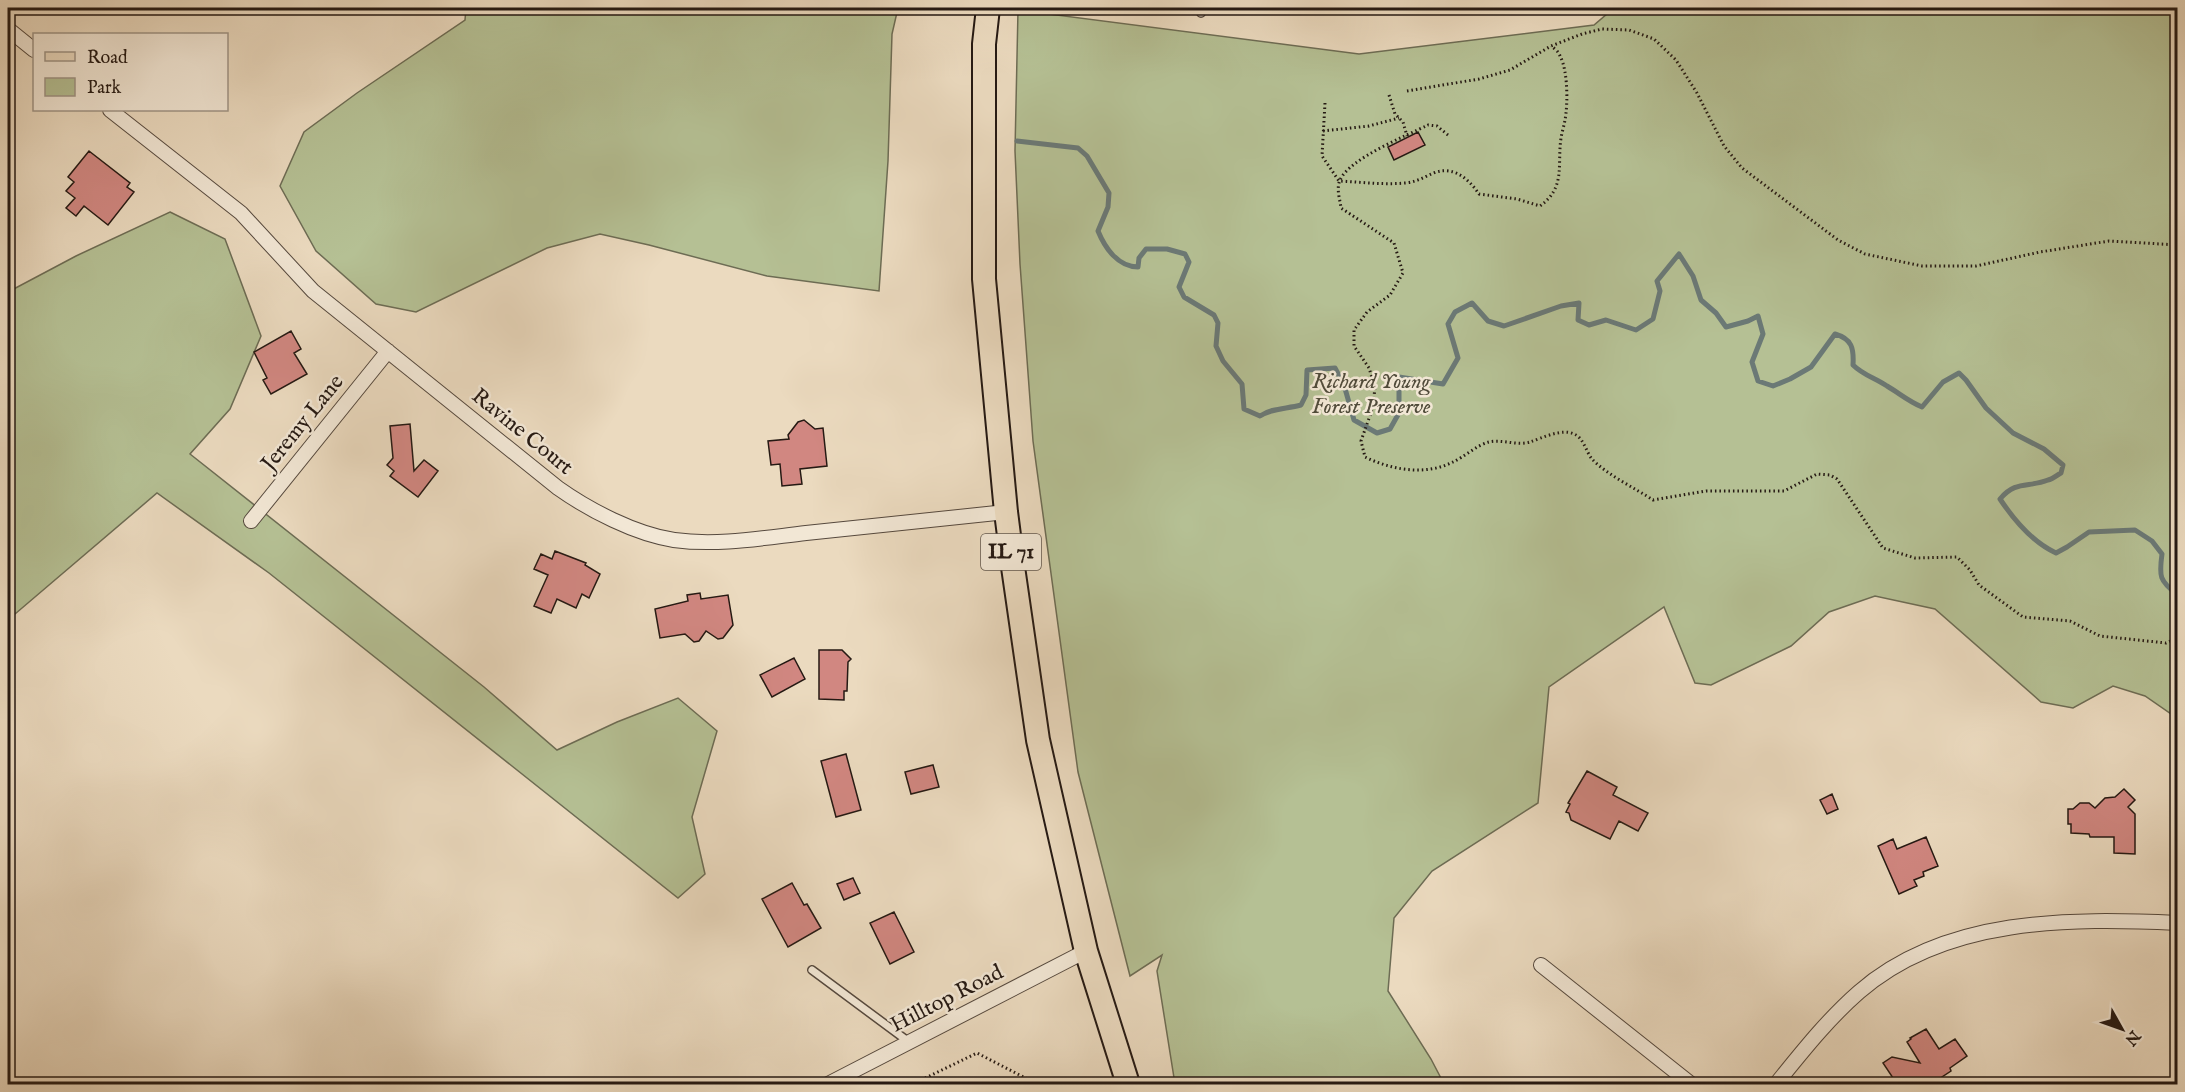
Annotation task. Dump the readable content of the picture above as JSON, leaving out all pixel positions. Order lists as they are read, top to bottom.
{
  "streets": {
    "main road": ["IL 71"],
    "street": ["Jeremy Lane", "Ravine Court", "Hilltop Road"]
  },
  "crossings": [
    ["Jeremy Lane", "Ravine Court"],
    ["Ravine Court", "IL 71"],
    ["IL 71", "Hilltop Road"]
  ],
  "parks": ["Richard Young Forest Preserve"],
  "legend": ["Road", "Park"],
  "north": "bottom right"
}
